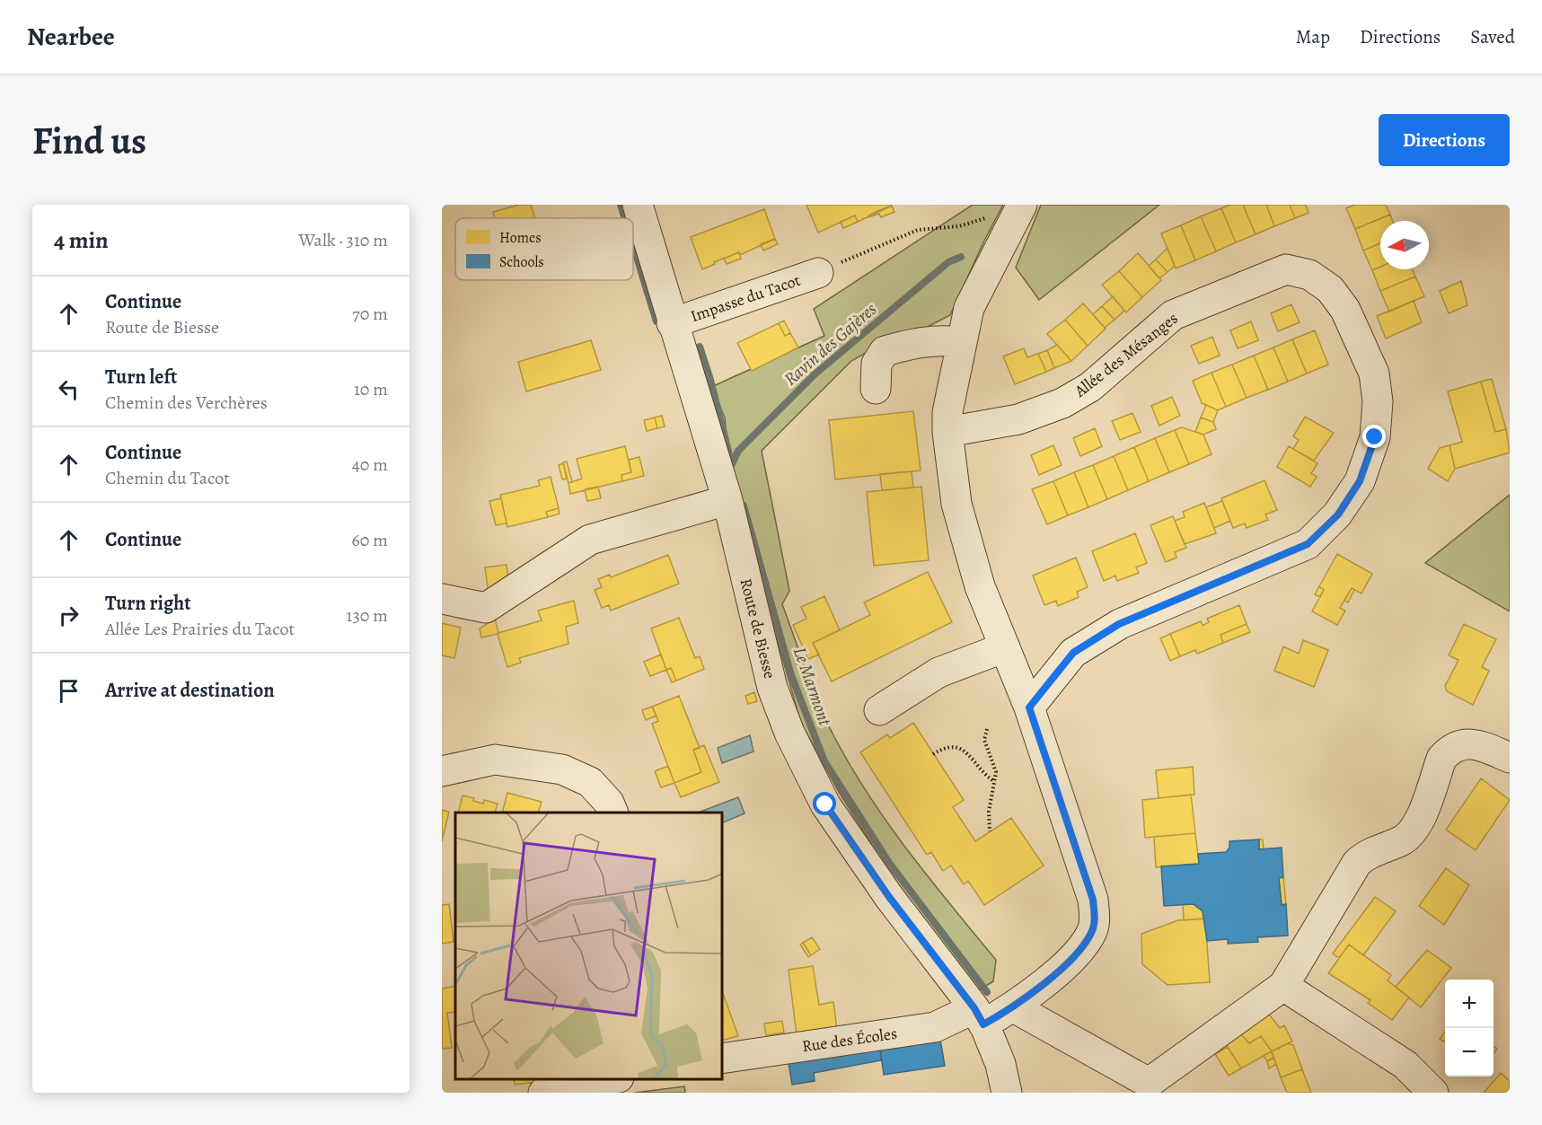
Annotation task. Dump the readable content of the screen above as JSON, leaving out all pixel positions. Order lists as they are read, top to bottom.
{
  "streets": {
    "street": [
      "Impasse du Tacot",
      "Allée des Mésanges",
      "Route de Biesse",
      "Rue des Écoles"
    ]
  },
  "crossings": [
    ["Impasse du Tacot", "Route de Biesse"],
    ["Allée des Mésanges", "Rue des Écoles"],
    ["Route de Biesse", "Rue des Écoles"]
  ],
  "water": ["Ravin des Gajères", "Le Marmont"],
  "legend": ["Homes", "Schools"],
  "north": "left",
  "page": {
    "header": "Nearbee",
    "nav": ["Map", "Directions", "Saved"],
    "buttons": "Directions",
    "title": "Find us",
    "heading": ["4 min", "Walk · 310 m"],
    "list": [
      ["Continue", "Route de Biesse", "70 m"],
      ["Turn left", "Chemin des Verchères", "10 m"],
      ["Continue", "Chemin du Tacot", "40 m"],
      ["Continue", "60 m"],
      ["Turn right", "Allée Les Prairies du Tacot", "130 m"],
      "Arrive at destination"
    ],
    "map_buttons": ["+", "−"]
  }
}
